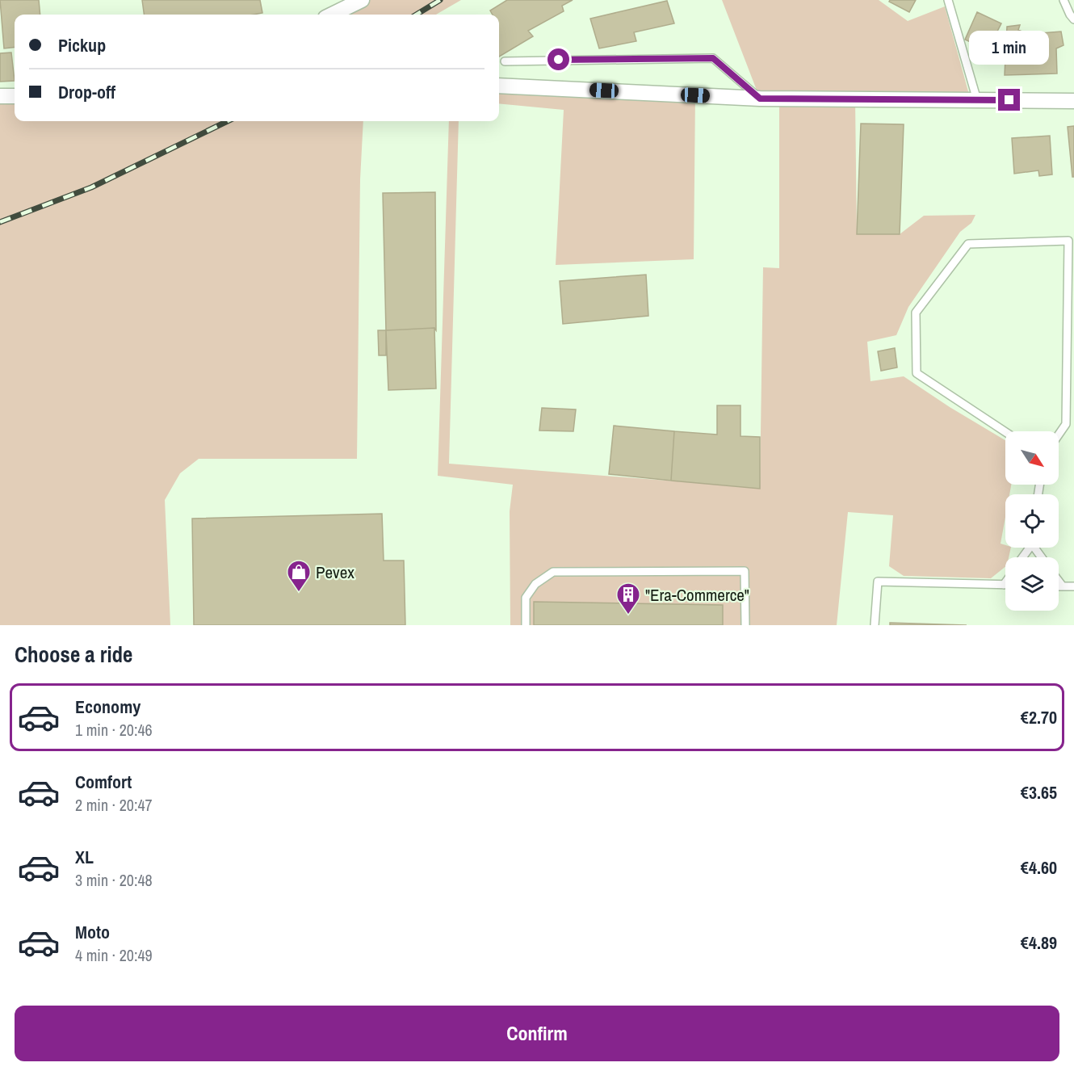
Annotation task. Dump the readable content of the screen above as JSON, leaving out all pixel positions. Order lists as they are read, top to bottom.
{
  "places": {
    "shop": ["Pevex"],
    "building": ["\"Era-Commerce\""]
  },
  "north": "bottom right",
  "page": {
    "banner": ["Pickup", "Drop-off"],
    "bubble": "1 min",
    "heading": "Choose a ride",
    "list": [
      {
        "name": "Economy",
        "note": "1 min · 20:46",
        "value": "€2.70"
      },
      {
        "name": "Comfort",
        "note": "2 min · 20:47",
        "value": "€3.65"
      },
      {
        "name": "XL",
        "note": "3 min · 20:48",
        "value": "€4.60"
      },
      {
        "name": "Moto",
        "note": "4 min · 20:49",
        "value": "€4.89"
      }
    ],
    "buttons": "Confirm"
  }
}
